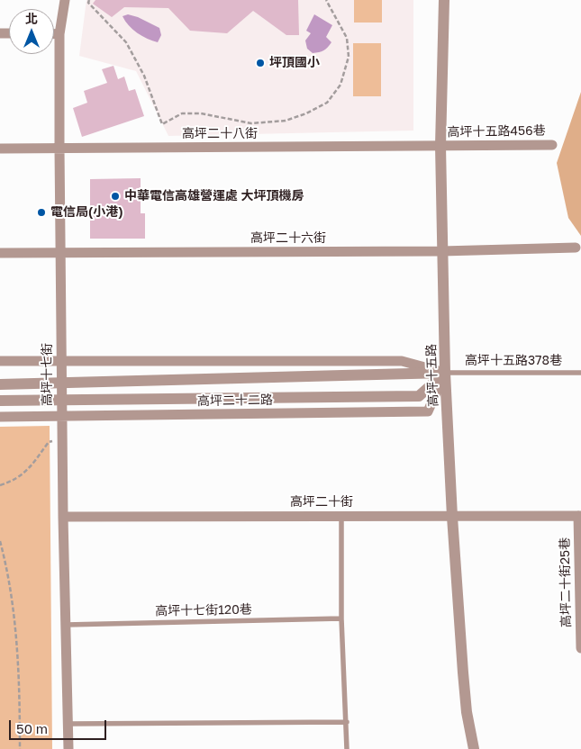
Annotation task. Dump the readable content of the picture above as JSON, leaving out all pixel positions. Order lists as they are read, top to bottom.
{
  "streets": {
    "street": [
      "高坪十五路456巷",
      "高坪二十八街",
      "高坪二十六街",
      "高坪十七街",
      "高坪十五路",
      "高坪二十二路",
      "高坪二十街",
      "高坪二十街25巷"
    ],
    "lane": ["高坪十五路378巷", "高坪十七街120巷"]
  },
  "crossings": [
    ["高坪十五路456巷", "高坪二十八街"],
    ["高坪十五路456巷", "高坪十五路"],
    ["高坪二十八街", "高坪十七街"],
    ["高坪二十八街", "高坪十五路"],
    ["高坪二十六街", "高坪十七街"],
    ["高坪二十六街", "高坪十五路"],
    ["高坪十五路378巷", "高坪十五路"],
    ["高坪十五路378巷", "高坪二十二路"],
    ["高坪十七街", "高坪二十二路"],
    ["高坪十七街", "高坪二十街"],
    ["高坪十七街", "高坪十七街120巷"],
    ["高坪十五路", "高坪二十二路"],
    ["高坪十五路", "高坪二十街"],
    ["高坪二十街", "高坪二十街25巷"]
  ],
  "places": ["坪頂國小", "中華電信高雄營運處 大坪頂機房", "電信局(小港)"],
  "scale_bar": "50 m",
  "north": "top"
}
